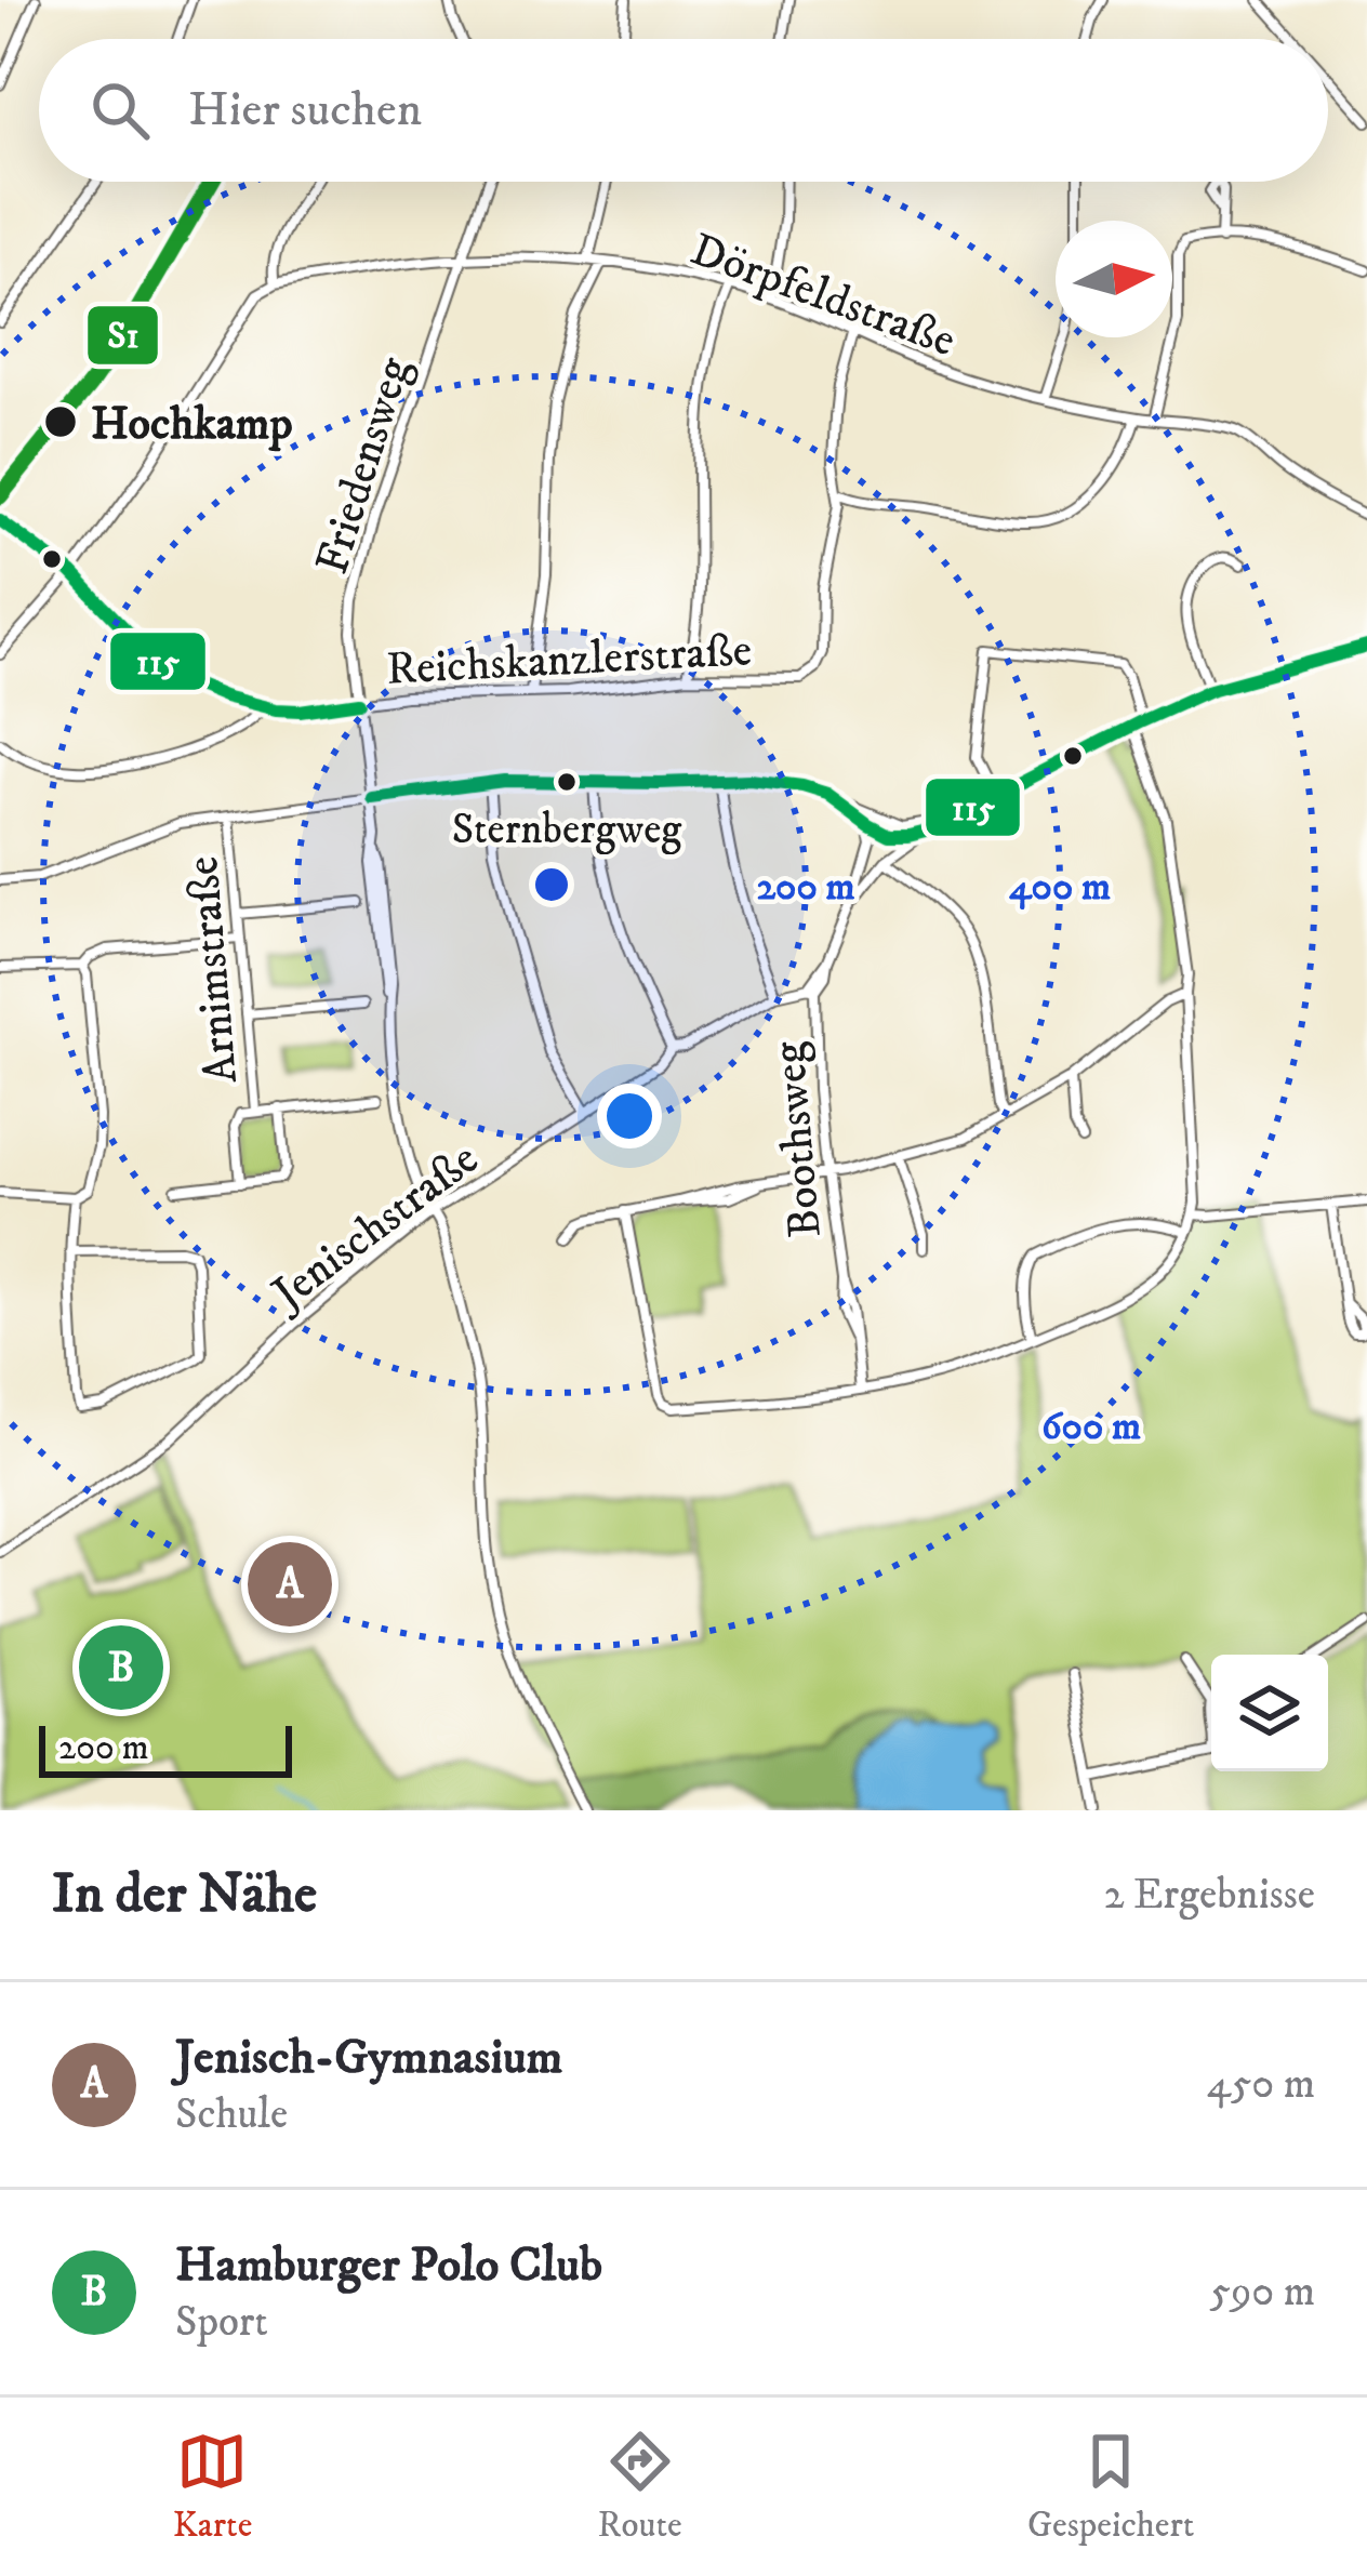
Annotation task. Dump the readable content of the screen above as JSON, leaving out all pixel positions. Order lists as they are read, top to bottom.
{
  "streets": {
    "street": [
      "Dörpfeldstraße",
      "Friedensweg",
      "Reichskanzlerstraße",
      "Arnimstraße",
      "Boothsweg",
      "Jenischstraße"
    ]
  },
  "crossings": [
    ["Dörpfeldstraße", "Friedensweg"],
    ["Dörpfeldstraße", "Reichskanzlerstraße"],
    ["Friedensweg", "Reichskanzlerstraße"],
    ["Friedensweg", "Jenischstraße"],
    ["Boothsweg", "Jenischstraße"]
  ],
  "places": ["Hochkamp", "Sternbergweg"],
  "lines": ["transit line S1", "transit line 115"],
  "scale_bar": "200 m",
  "north": "right",
  "page": {
    "search": "Hier suchen",
    "pins": ["A", "B"],
    "scale": "200 m",
    "heading": ["In der Nähe", "2 Ergebnisse"],
    "list": [
      {
        "mark": "A",
        "name": "Jenisch-Gymnasium",
        "note": "Schule",
        "value": "450 m"
      },
      {
        "mark": "B",
        "name": "Hamburger Polo Club",
        "note": "Sport",
        "value": "590 m"
      }
    ],
    "nav": ["Karte", "Route", "Gespeichert"]
  },
  "rings": ["200 m", "400 m", "600 m"]
}
